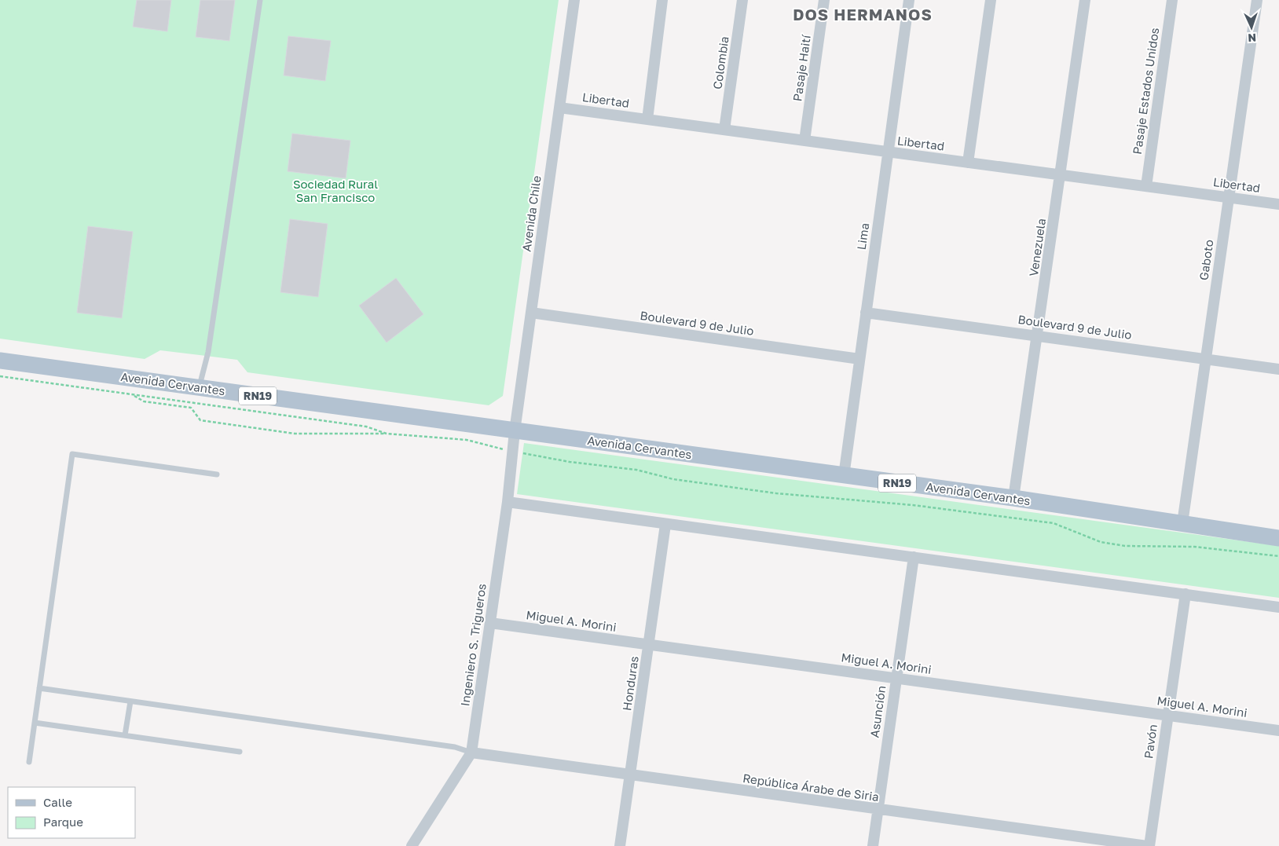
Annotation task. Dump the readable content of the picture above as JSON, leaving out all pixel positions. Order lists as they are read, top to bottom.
{
  "streets": {
    "main road": ["Avenida Cervantes", "RN19"],
    "street": [
      "Colombia",
      "Pasaje Haití",
      "Pasaje Estados Unidos",
      "Libertad",
      "Avenida Chile",
      "Lima",
      "Venezuela",
      "Gaboto",
      "Boulevard 9 de Julio",
      "Miguel A. Morini",
      "Ingeniero S. Trigueros",
      "Honduras",
      "Asunción",
      "Pavón",
      "República Árabe de Siria"
    ]
  },
  "crossings": [
    ["Colombia", "Libertad"],
    ["Pasaje Haití", "Libertad"],
    ["Pasaje Estados Unidos", "Libertad"],
    ["Libertad", "Avenida Chile"],
    ["Libertad", "Lima"],
    ["Libertad", "Venezuela"],
    ["Libertad", "Gaboto"],
    ["Avenida Chile", "Boulevard 9 de Julio"],
    ["Avenida Chile", "Avenida Cervantes"],
    ["Avenida Chile", "Ingeniero S. Trigueros"],
    ["Lima", "Boulevard 9 de Julio"],
    ["Lima", "Avenida Cervantes"],
    ["Venezuela", "Boulevard 9 de Julio"],
    ["Venezuela", "Avenida Cervantes"],
    ["Gaboto", "Boulevard 9 de Julio"],
    ["Gaboto", "Avenida Cervantes"],
    ["Avenida Cervantes", "Ingeniero S. Trigueros"],
    ["Miguel A. Morini", "Ingeniero S. Trigueros"],
    ["Miguel A. Morini", "Honduras"],
    ["Miguel A. Morini", "Asunción"],
    ["Miguel A. Morini", "Pavón"],
    ["Ingeniero S. Trigueros", "República Árabe de Siria"],
    ["Honduras", "República Árabe de Siria"],
    ["Asunción", "República Árabe de Siria"],
    ["Pavón", "República Árabe de Siria"]
  ],
  "districts": ["DOS HERMANOS"],
  "parks": ["Sociedad Rural San Francisco"],
  "legend": ["Calle", "Parque"],
  "north": "bottom"
}
